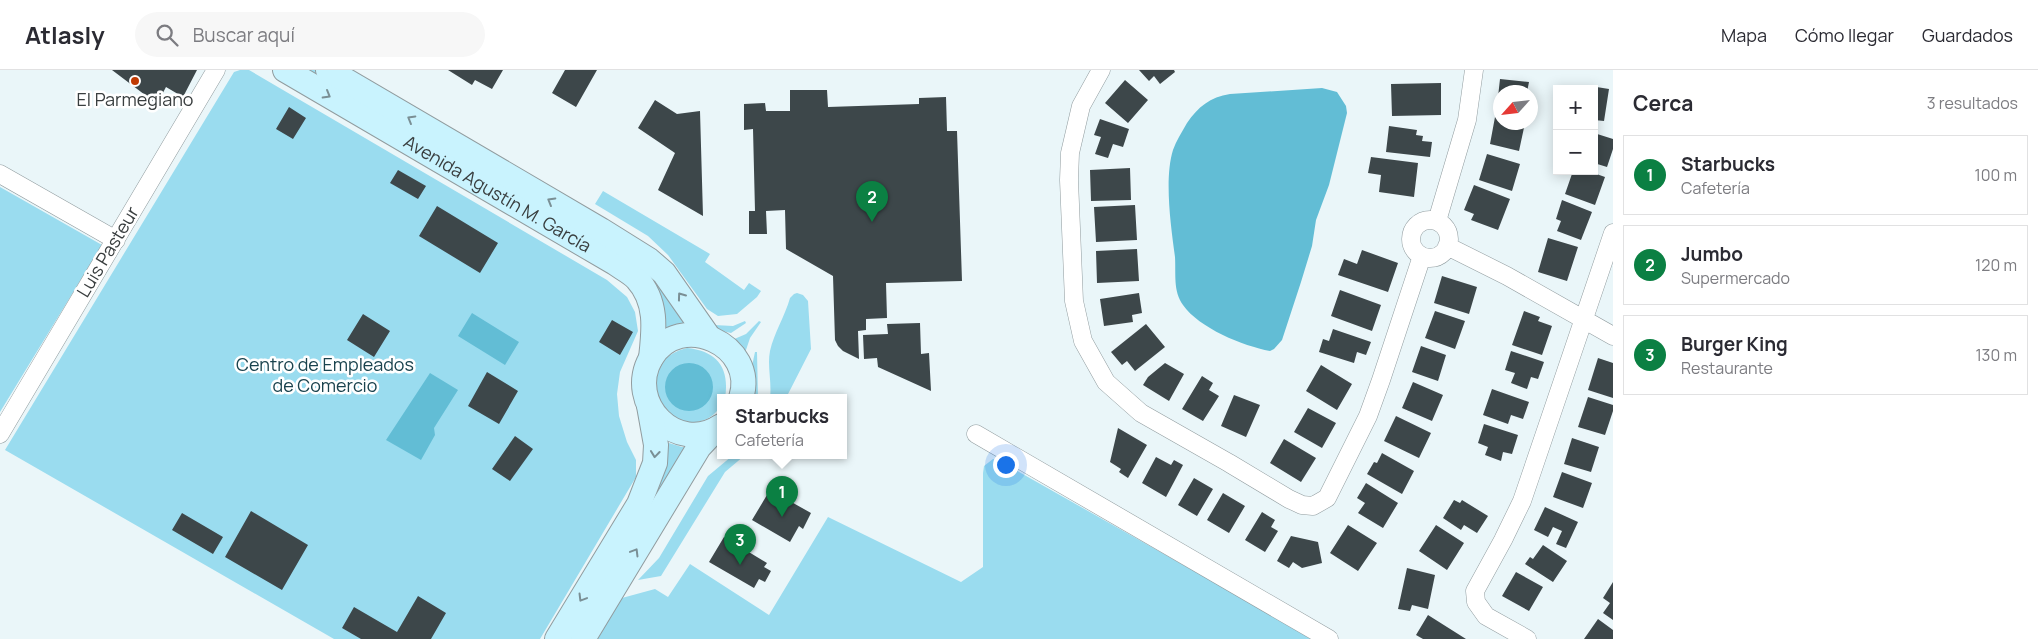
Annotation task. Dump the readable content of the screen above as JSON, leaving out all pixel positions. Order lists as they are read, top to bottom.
{
  "streets": {
    "main road": ["Avenida Agustín M. García"],
    "street": ["Luis Pasteur"]
  },
  "parks": ["Centro de Empleados de Comercio"],
  "places": ["El Parmegiano"],
  "north": "bottom left",
  "page": {
    "header": "Atlasly",
    "search": "Buscar aquí",
    "nav": ["Mapa", "Cómo llegar", "Guardados"],
    "heading": ["Cerca", "3 resultados"],
    "map_buttons": ["+", "−"],
    "list": [
      {
        "mark": "1",
        "name": "Starbucks",
        "note": "Cafetería",
        "value": "100 m"
      },
      {
        "mark": "2",
        "name": "Jumbo",
        "note": "Supermercado",
        "value": "120 m"
      },
      {
        "mark": "3",
        "name": "Burger King",
        "note": "Restaurante",
        "value": "130 m"
      }
    ],
    "pins": ["2", "1", "3"],
    "popup": ["Starbucks", "Cafetería"]
  }
}
